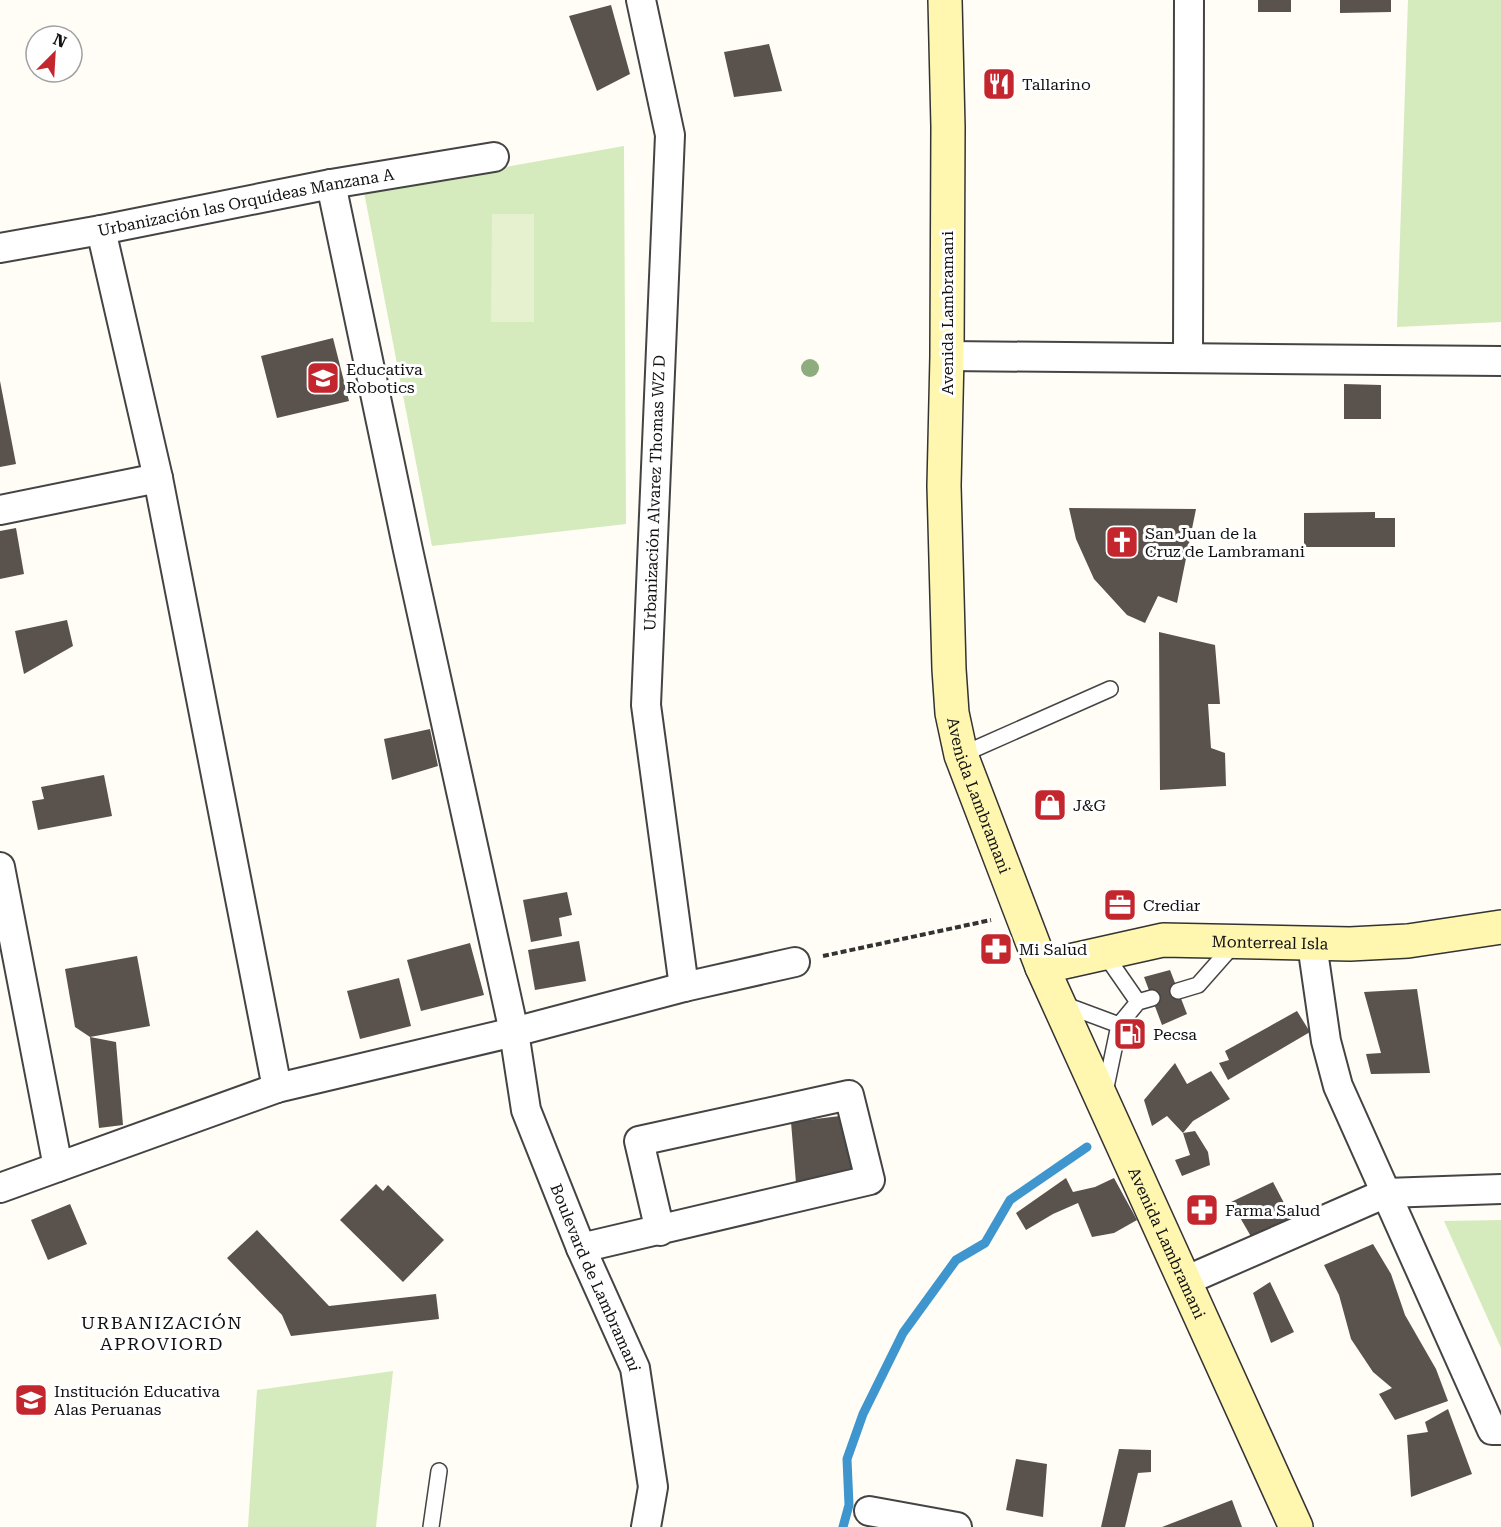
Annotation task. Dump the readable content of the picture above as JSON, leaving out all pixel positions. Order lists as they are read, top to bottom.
{
  "streets": {
    "main road": ["Avenida Lambramani", "Monterreal Isla"],
    "street": ["Urbanización las Orquídeas Manzana A", "Urbanización Alvarez Thomas WZ D", "Boulevard de Lambramani"]
  },
  "crossings": [
    ["Urbanización las Orquídeas Manzana A", "Boulevard de Lambramani"],
    ["Avenida Lambramani", "Monterreal Isla"]
  ],
  "districts": ["URBANIZACIÓN APROVIORD"],
  "places": {
    "restaurant": ["Tallarino"],
    "school or university": ["Educativa Robotics", "Institución Educativa Alas Peruanas"],
    "church": ["San Juan de la Cruz de Lambramani"],
    "shop": ["J&G"],
    "office": ["Crediar"],
    "pharmacy": ["Mi Salud", "Farma Salud"],
    "fuel station": ["Pecsa"]
  },
  "north": "top right"
}
